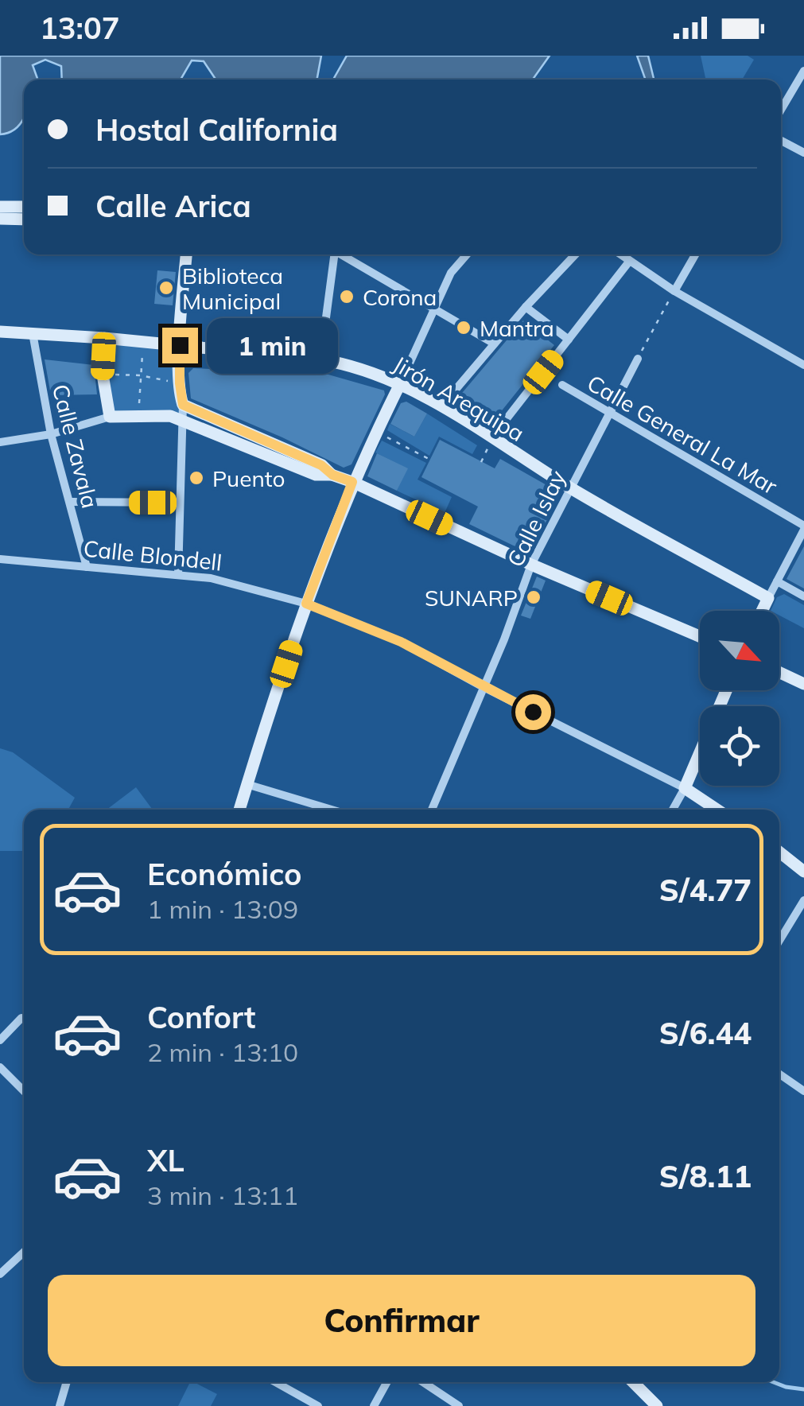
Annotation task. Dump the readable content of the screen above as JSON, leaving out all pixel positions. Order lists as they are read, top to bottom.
{
  "streets": {
    "street": [
      "Jirón Arequipa",
      "Calle General La Mar",
      "Calle Zavala",
      "Calle Islay",
      "Calle Blondell"
    ]
  },
  "crossings": [
    ["Jirón Arequipa", "Calle Zavala"],
    ["Jirón Arequipa", "Calle Islay"],
    ["Calle General La Mar", "Calle Islay"],
    ["Calle Zavala", "Calle Blondell"],
    ["Calle Islay", "Calle Blondell"]
  ],
  "places": [
    "Biblioteca Municipal",
    "Corona",
    "Mantra",
    "Puento",
    "SUNARP"
  ],
  "north": "bottom right",
  "page": {
    "status": "13:07",
    "banner": ["Hostal California", "Calle Arica"],
    "bubble": "1 min",
    "list": [
      {
        "name": "Económico",
        "note": "1 min · 13:09",
        "value": "S/4.77"
      },
      {
        "name": "Confort",
        "note": "2 min · 13:10",
        "value": "S/6.44"
      },
      {
        "name": "XL",
        "note": "3 min · 13:11",
        "value": "S/8.11"
      }
    ],
    "buttons": "Confirmar"
  }
}
